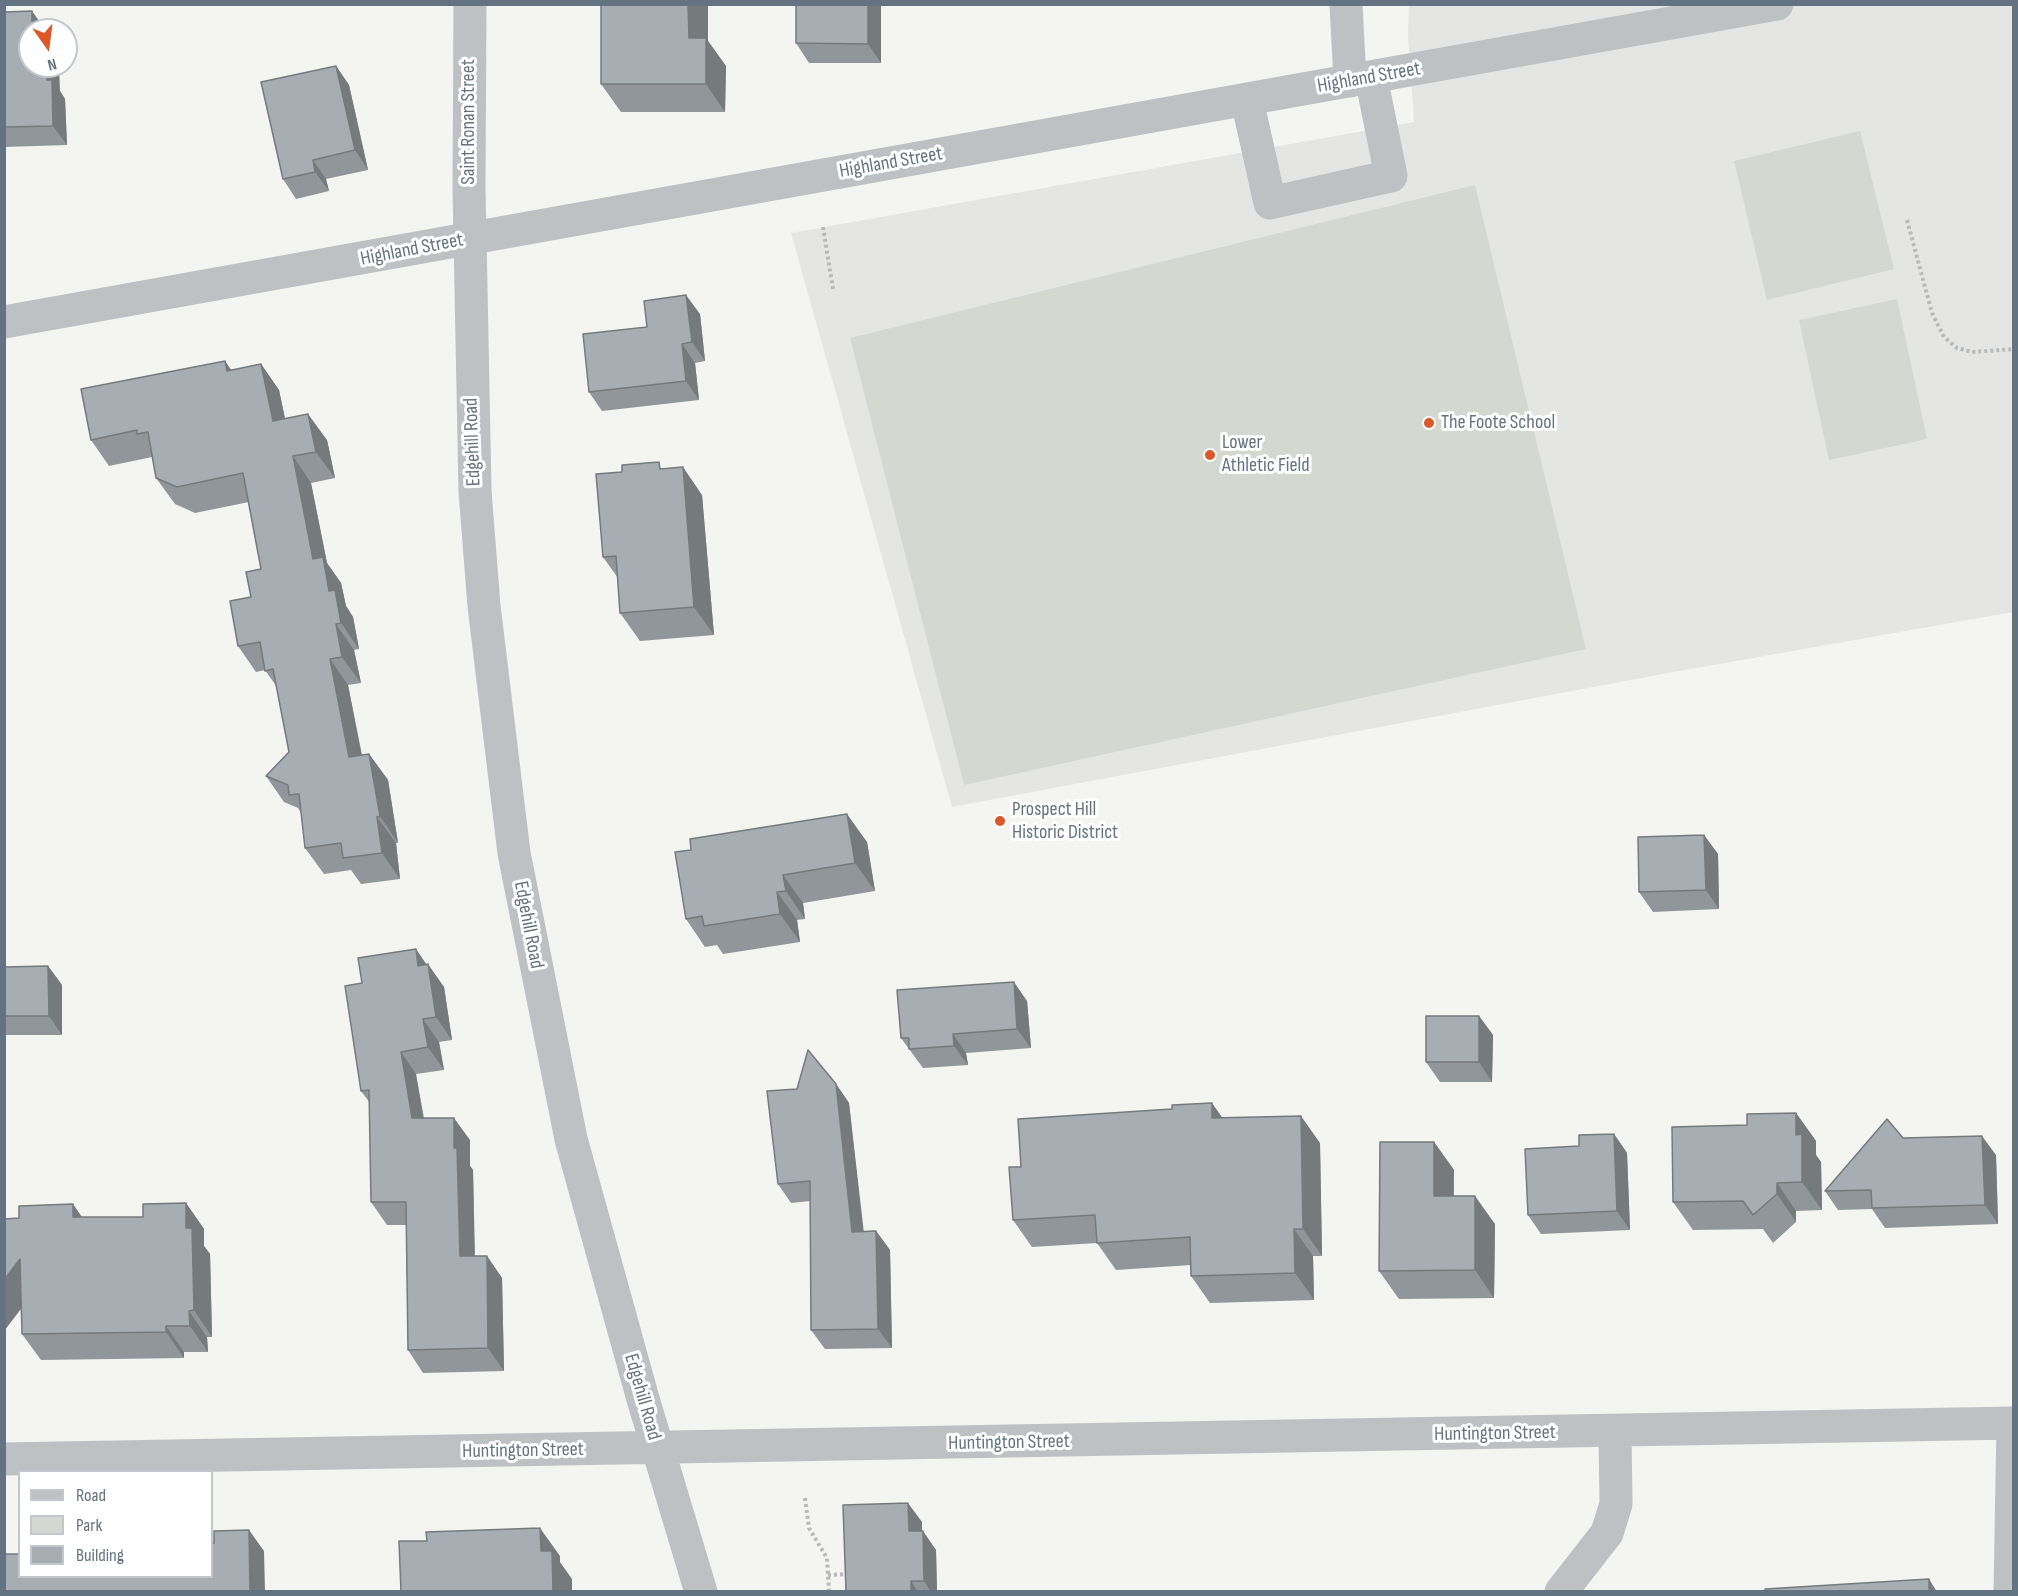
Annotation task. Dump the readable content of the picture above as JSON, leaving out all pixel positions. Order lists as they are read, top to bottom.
{
  "streets": {
    "street": [
      "Highland Street",
      "Saint Ronan Street",
      "Edgehill Road",
      "Huntington Street"
    ]
  },
  "crossings": [
    ["Highland Street", "Saint Ronan Street"],
    ["Highland Street", "Edgehill Road"],
    ["Saint Ronan Street", "Edgehill Road"],
    ["Edgehill Road", "Huntington Street"]
  ],
  "places": ["The Foote School", "Lower Athletic Field", "Prospect Hill Historic District"],
  "legend": ["Road", "Park", "Building"],
  "north": "bottom"
}
